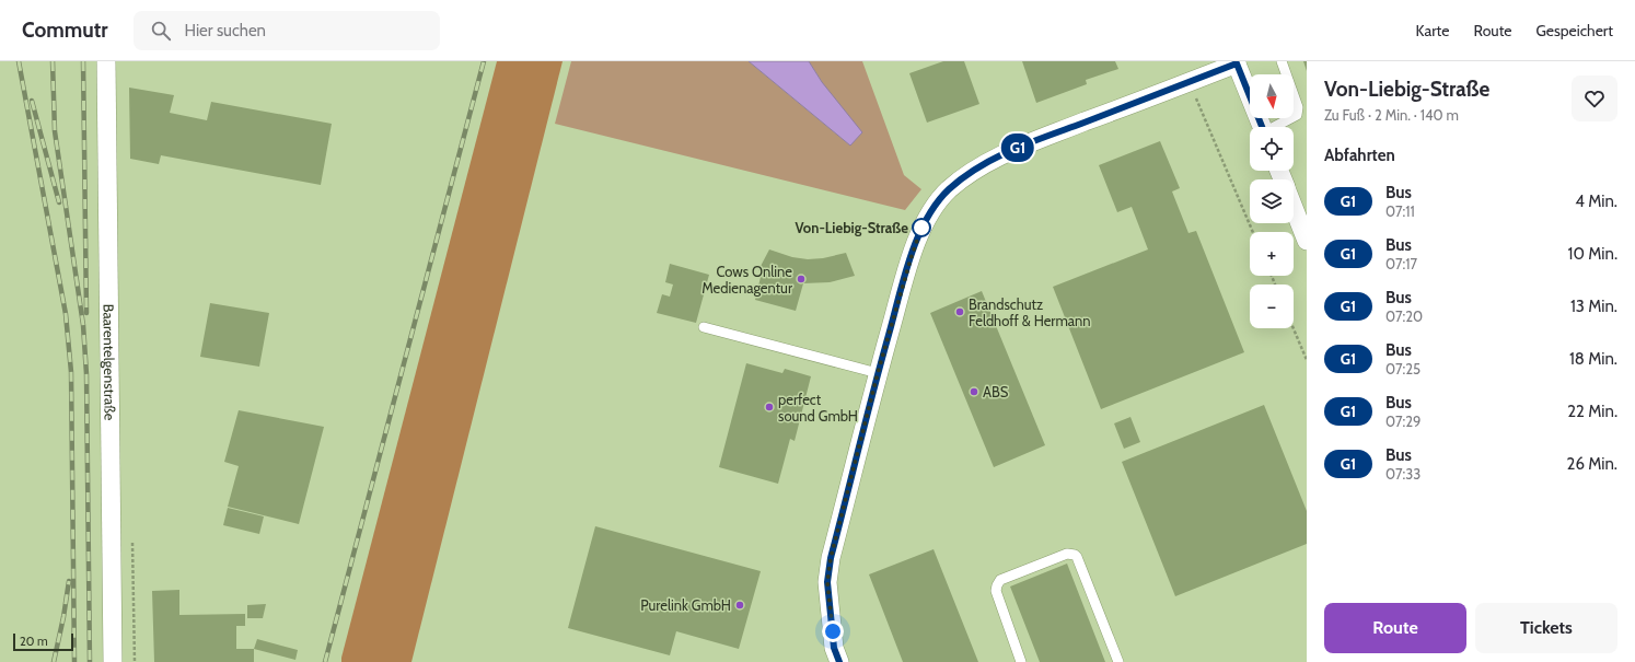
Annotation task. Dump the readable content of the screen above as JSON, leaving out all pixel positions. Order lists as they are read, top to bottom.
{
  "streets": {
    "street": ["Baarentelgenstraße"]
  },
  "places": [
    "Von-Liebig-Straße",
    "Cows Online Medienagentur",
    "Brandschutz Feldhoff & Hermann",
    "ABS",
    "perfect sound GmbH",
    "Purelink GmbH"
  ],
  "lines": ["bus line G1"],
  "scale_bar": "20 m",
  "north": "bottom",
  "page": {
    "header": "Commutr",
    "search": "Hier suchen",
    "nav": ["Karte", "Route", "Gespeichert"],
    "on_map": "G1",
    "heading": [
      ["Von-Liebig-Straße", "Zu Fuß · 2 Min. · 140 m"],
      "Abfahrten"
    ],
    "map_buttons": ["+", "−"],
    "list": [
      {
        "mark": "G1",
        "name": "Bus",
        "note": "07:11",
        "value": "4 Min."
      },
      {
        "mark": "G1",
        "name": "Bus",
        "note": "07:17",
        "value": "10 Min."
      },
      {
        "mark": "G1",
        "name": "Bus",
        "note": "07:20",
        "value": "13 Min."
      },
      {
        "mark": "G1",
        "name": "Bus",
        "note": "07:25",
        "value": "18 Min."
      },
      {
        "mark": "G1",
        "name": "Bus",
        "note": "07:29",
        "value": "22 Min."
      },
      {
        "mark": "G1",
        "name": "Bus",
        "note": "07:33",
        "value": "26 Min."
      }
    ],
    "buttons": ["Route", "Tickets"],
    "scale": "20 m"
  }
}
